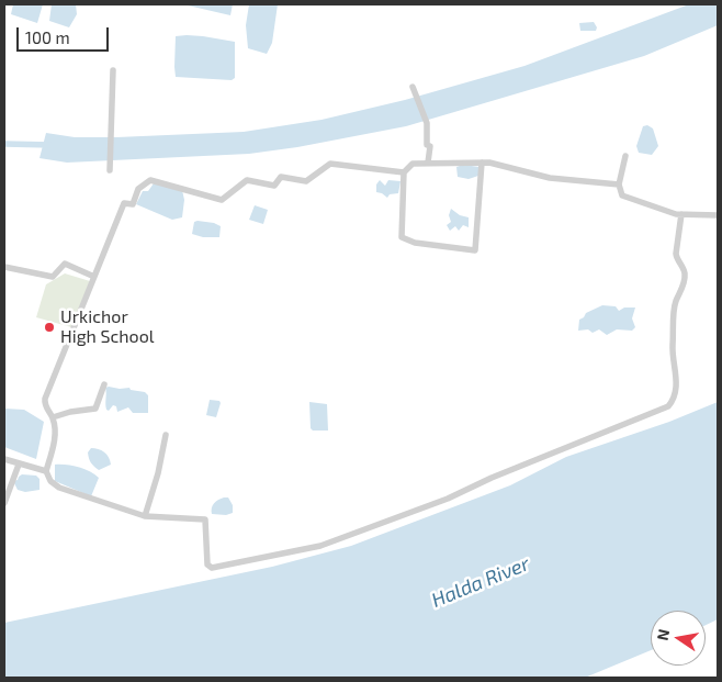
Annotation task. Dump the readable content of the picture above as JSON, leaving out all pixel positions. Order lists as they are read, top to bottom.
{
  "water": ["Halda River"],
  "places": ["Urkichor High School"],
  "scale_bar": "100 m",
  "north": "left"
}
